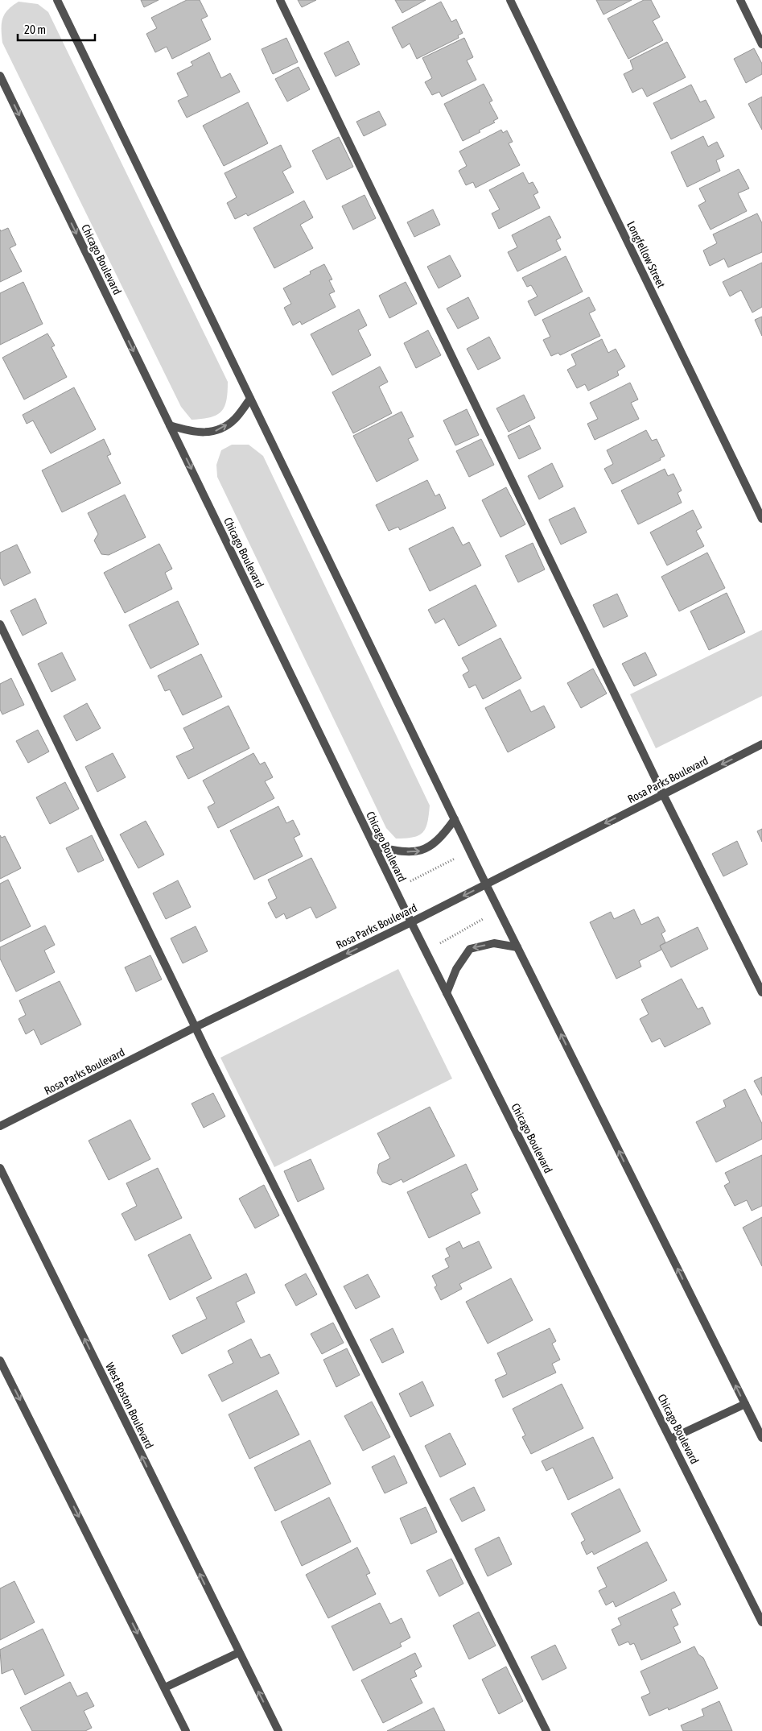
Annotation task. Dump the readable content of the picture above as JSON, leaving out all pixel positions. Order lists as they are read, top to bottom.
{
  "streets": {
    "street": [
      "Longfellow Street",
      "Chicago Boulevard",
      "Rosa Parks Boulevard",
      "West Boston Boulevard"
    ]
  },
  "crossings": [
    ["Chicago Boulevard", "Rosa Parks Boulevard"]
  ],
  "one_way": ["Chicago Boulevard", "Rosa Parks Boulevard", "West Boston Boulevard"],
  "scale_bar": "20 m"
}
